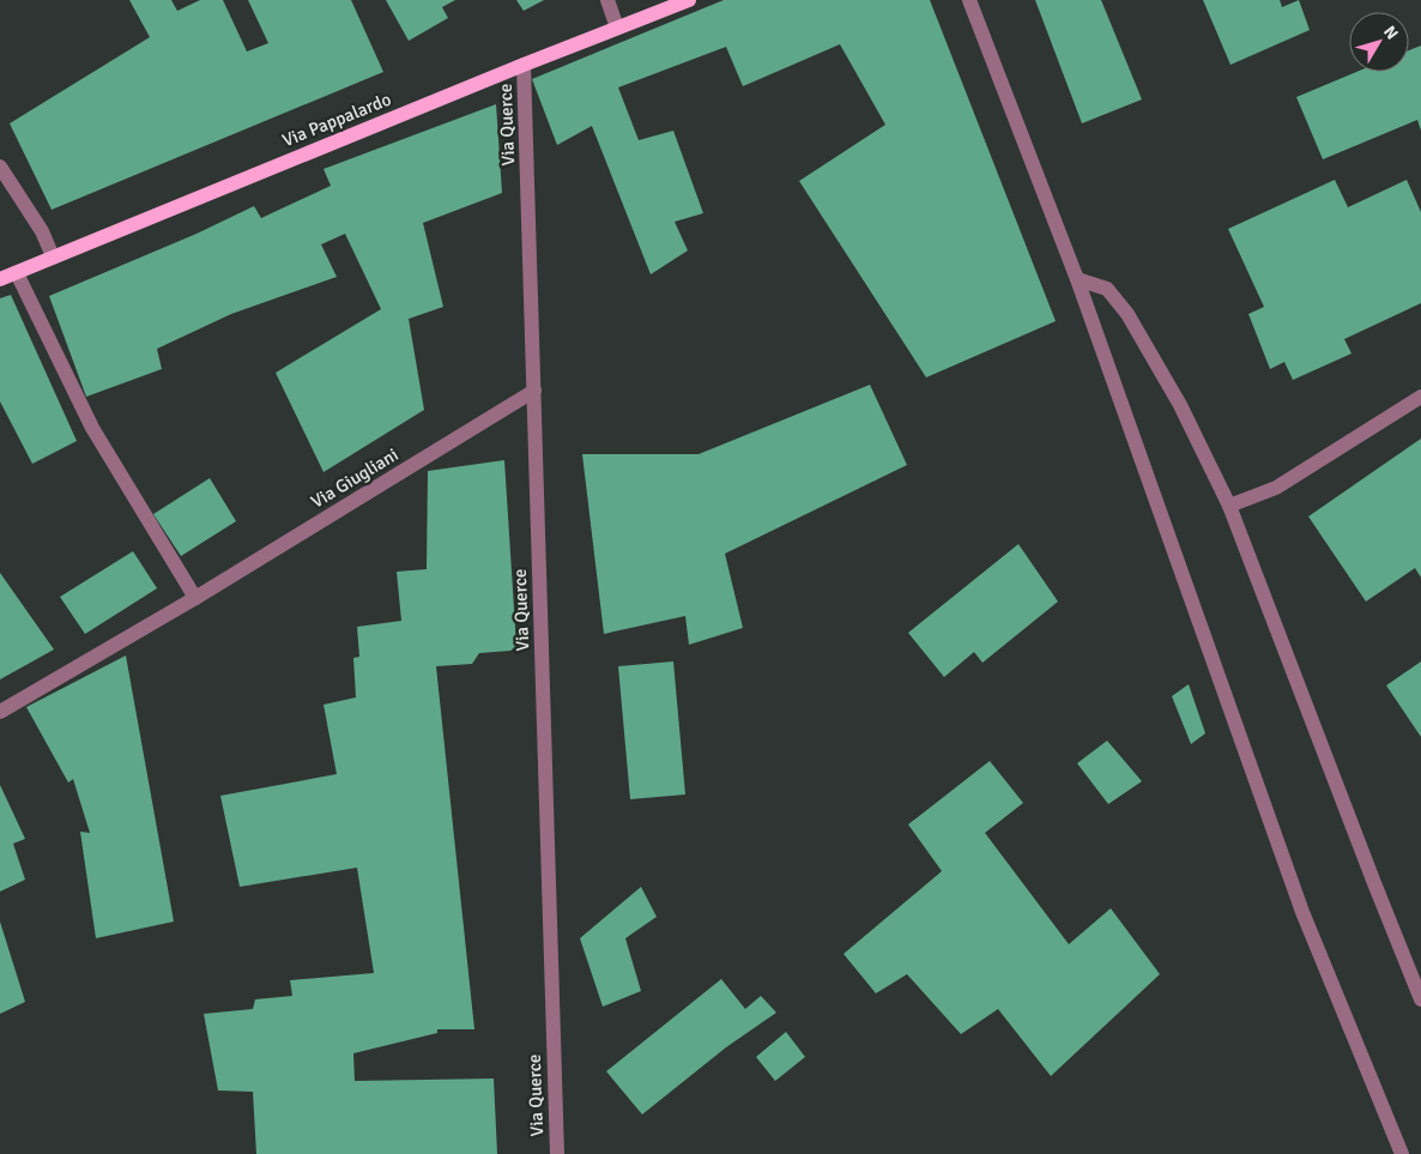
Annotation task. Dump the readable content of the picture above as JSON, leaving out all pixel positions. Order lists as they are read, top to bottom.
{
  "streets": {
    "main road": ["Via Pappalardo"],
    "street": ["Via Querce", "Via Giugliani"]
  },
  "crossings": [
    ["Via Pappalardo", "Via Querce"],
    ["Via Querce", "Via Giugliani"]
  ],
  "north": "top right"
}
